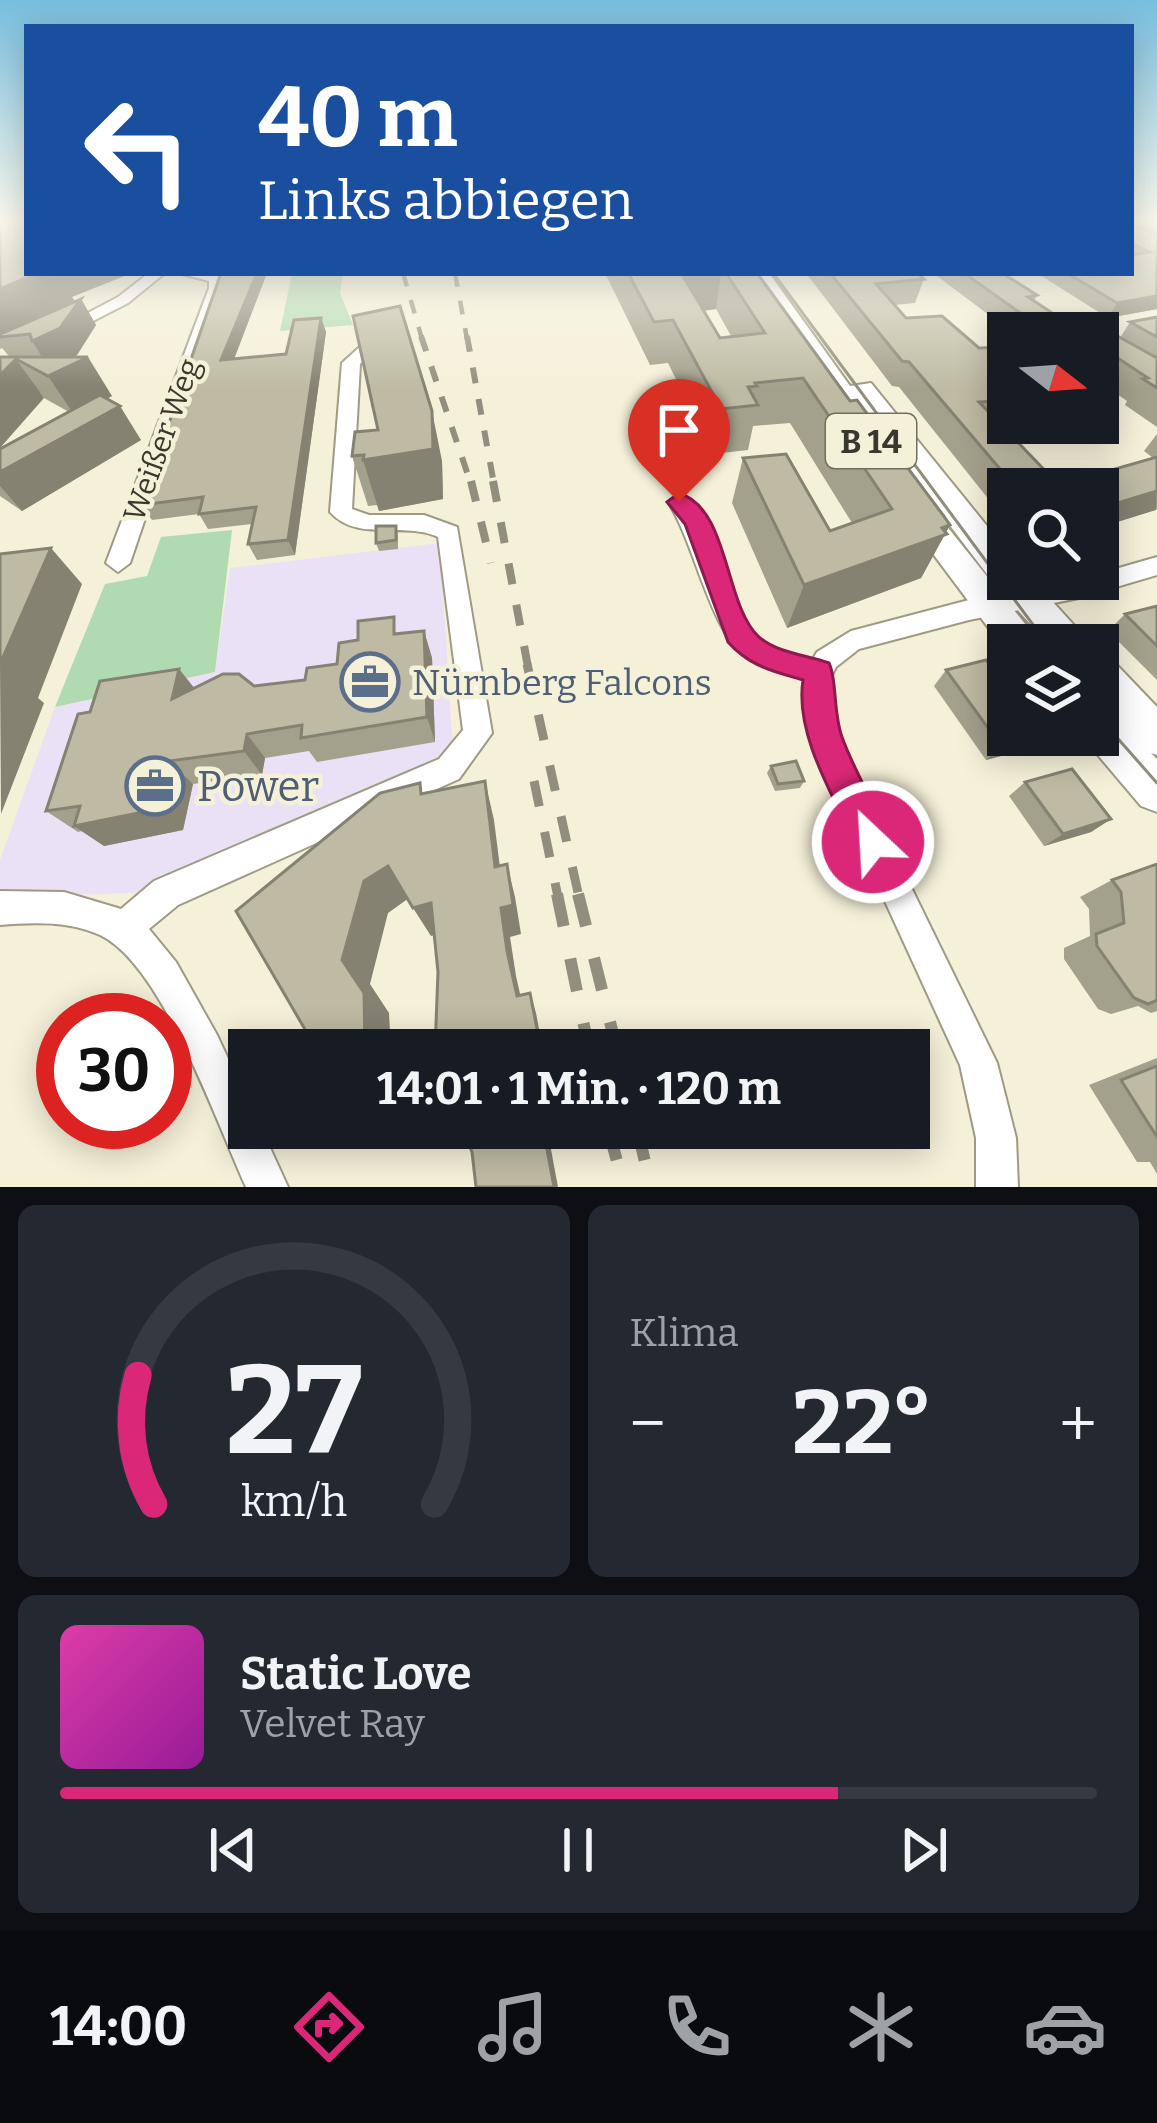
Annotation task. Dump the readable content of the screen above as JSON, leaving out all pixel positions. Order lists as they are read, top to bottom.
{
  "streets": {
    "main road": ["B 14"],
    "street": ["Weißer Weg"]
  },
  "places": {
    "office": ["Nürnberg Falcons", "Power"]
  },
  "north": "right",
  "page": {
    "turn": ["40 m", "Links abbiegen"],
    "limit": "30",
    "trip": "14:01 · 1 Min. · 120 m",
    "tile": "Klima",
    "heat": ["−", "22°", "+"],
    "song": ["Static Love", "Velvet Ray"],
    "tabs": "14:00",
    "gauge": ["27", "km/h"]
  }
}
